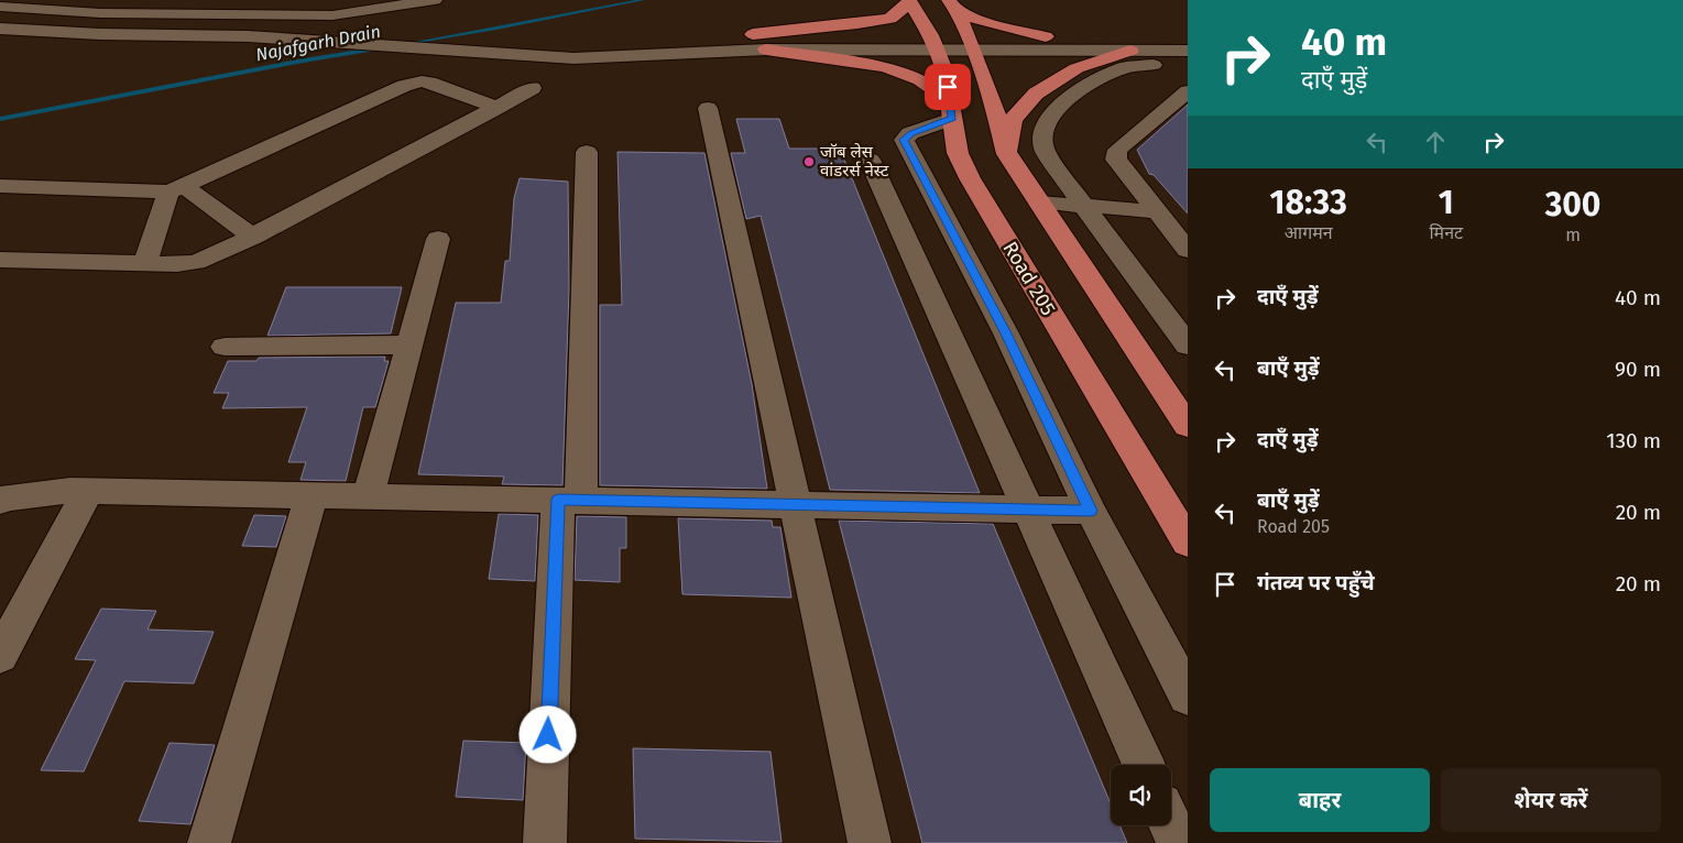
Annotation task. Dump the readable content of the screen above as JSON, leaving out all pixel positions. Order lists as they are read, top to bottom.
{
  "streets": {
    "main road": ["Road 205"]
  },
  "water": ["Najafgarh Drain"],
  "places": ["जॉब लेस वांडरर्स नेस्ट"],
  "page": {
    "turn": ["40 m", "दाएँ मुड़ें"],
    "eta": [
      "18:33",
      "आगमन",
      "1",
      "मिनट",
      "300",
      "m"
    ],
    "list": [
      {
        "name": "दाएँ मुड़ें",
        "value": "40 m"
      },
      {
        "name": "बाएँ मुड़ें",
        "value": "90 m"
      },
      {
        "name": "दाएँ मुड़ें",
        "value": "130 m"
      },
      {
        "name": "बाएँ मुड़ें",
        "note": "Road 205",
        "value": "20 m"
      },
      {
        "name": "गंतव्य पर पहुँचे",
        "value": "20 m"
      }
    ],
    "buttons": ["बाहर", "शेयर करें"]
  }
}
